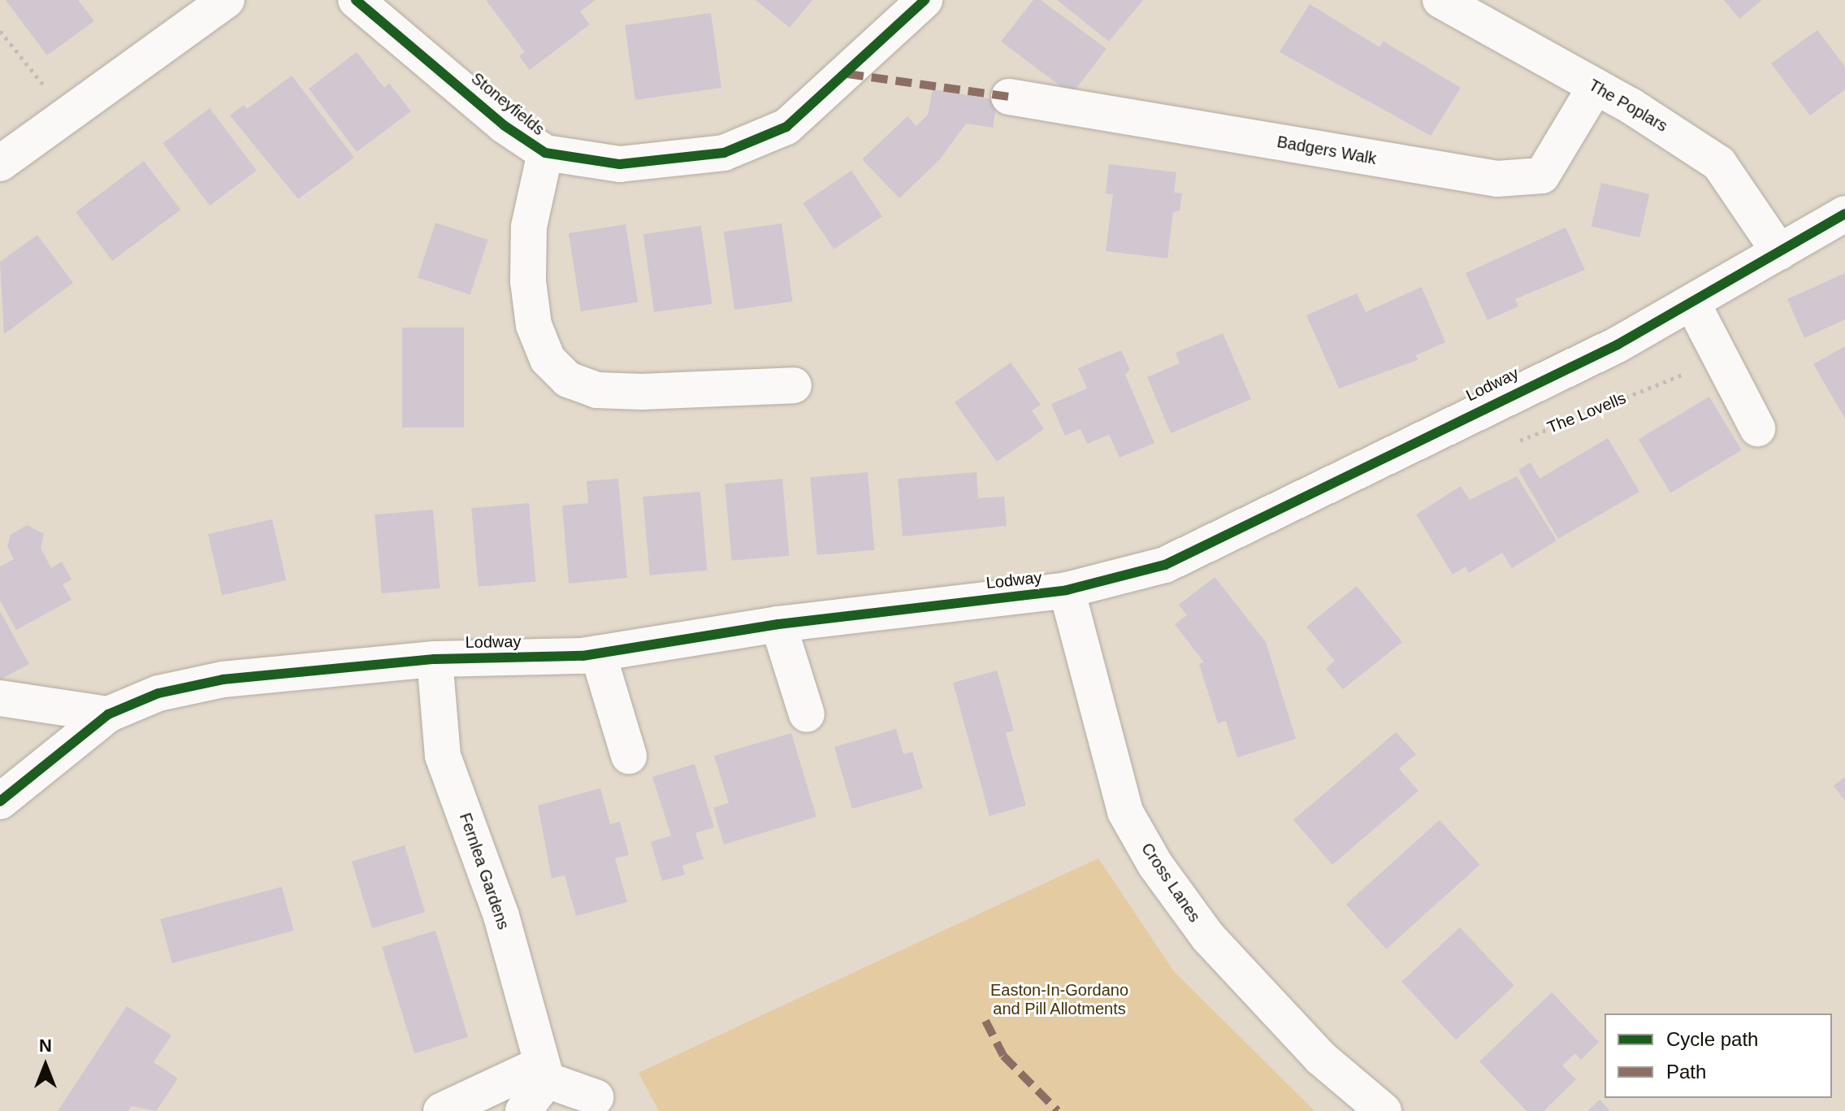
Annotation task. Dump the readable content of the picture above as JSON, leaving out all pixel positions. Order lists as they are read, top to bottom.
{
  "streets": {
    "street": [
      "Stoneyfields",
      "The Poplars",
      "Badgers Walk",
      "Lodway",
      "Fernlea Gardens",
      "Cross Lanes"
    ],
    "path": ["The Lovells"]
  },
  "crossings": [
    ["The Poplars", "Badgers Walk"],
    ["The Poplars", "Lodway"],
    ["Lodway", "Fernlea Gardens"],
    ["Lodway", "Cross Lanes"]
  ],
  "parks": ["Easton-In-Gordano and Pill Allotments"],
  "legend": ["Cycle path", "Path"],
  "north": "top"
}
